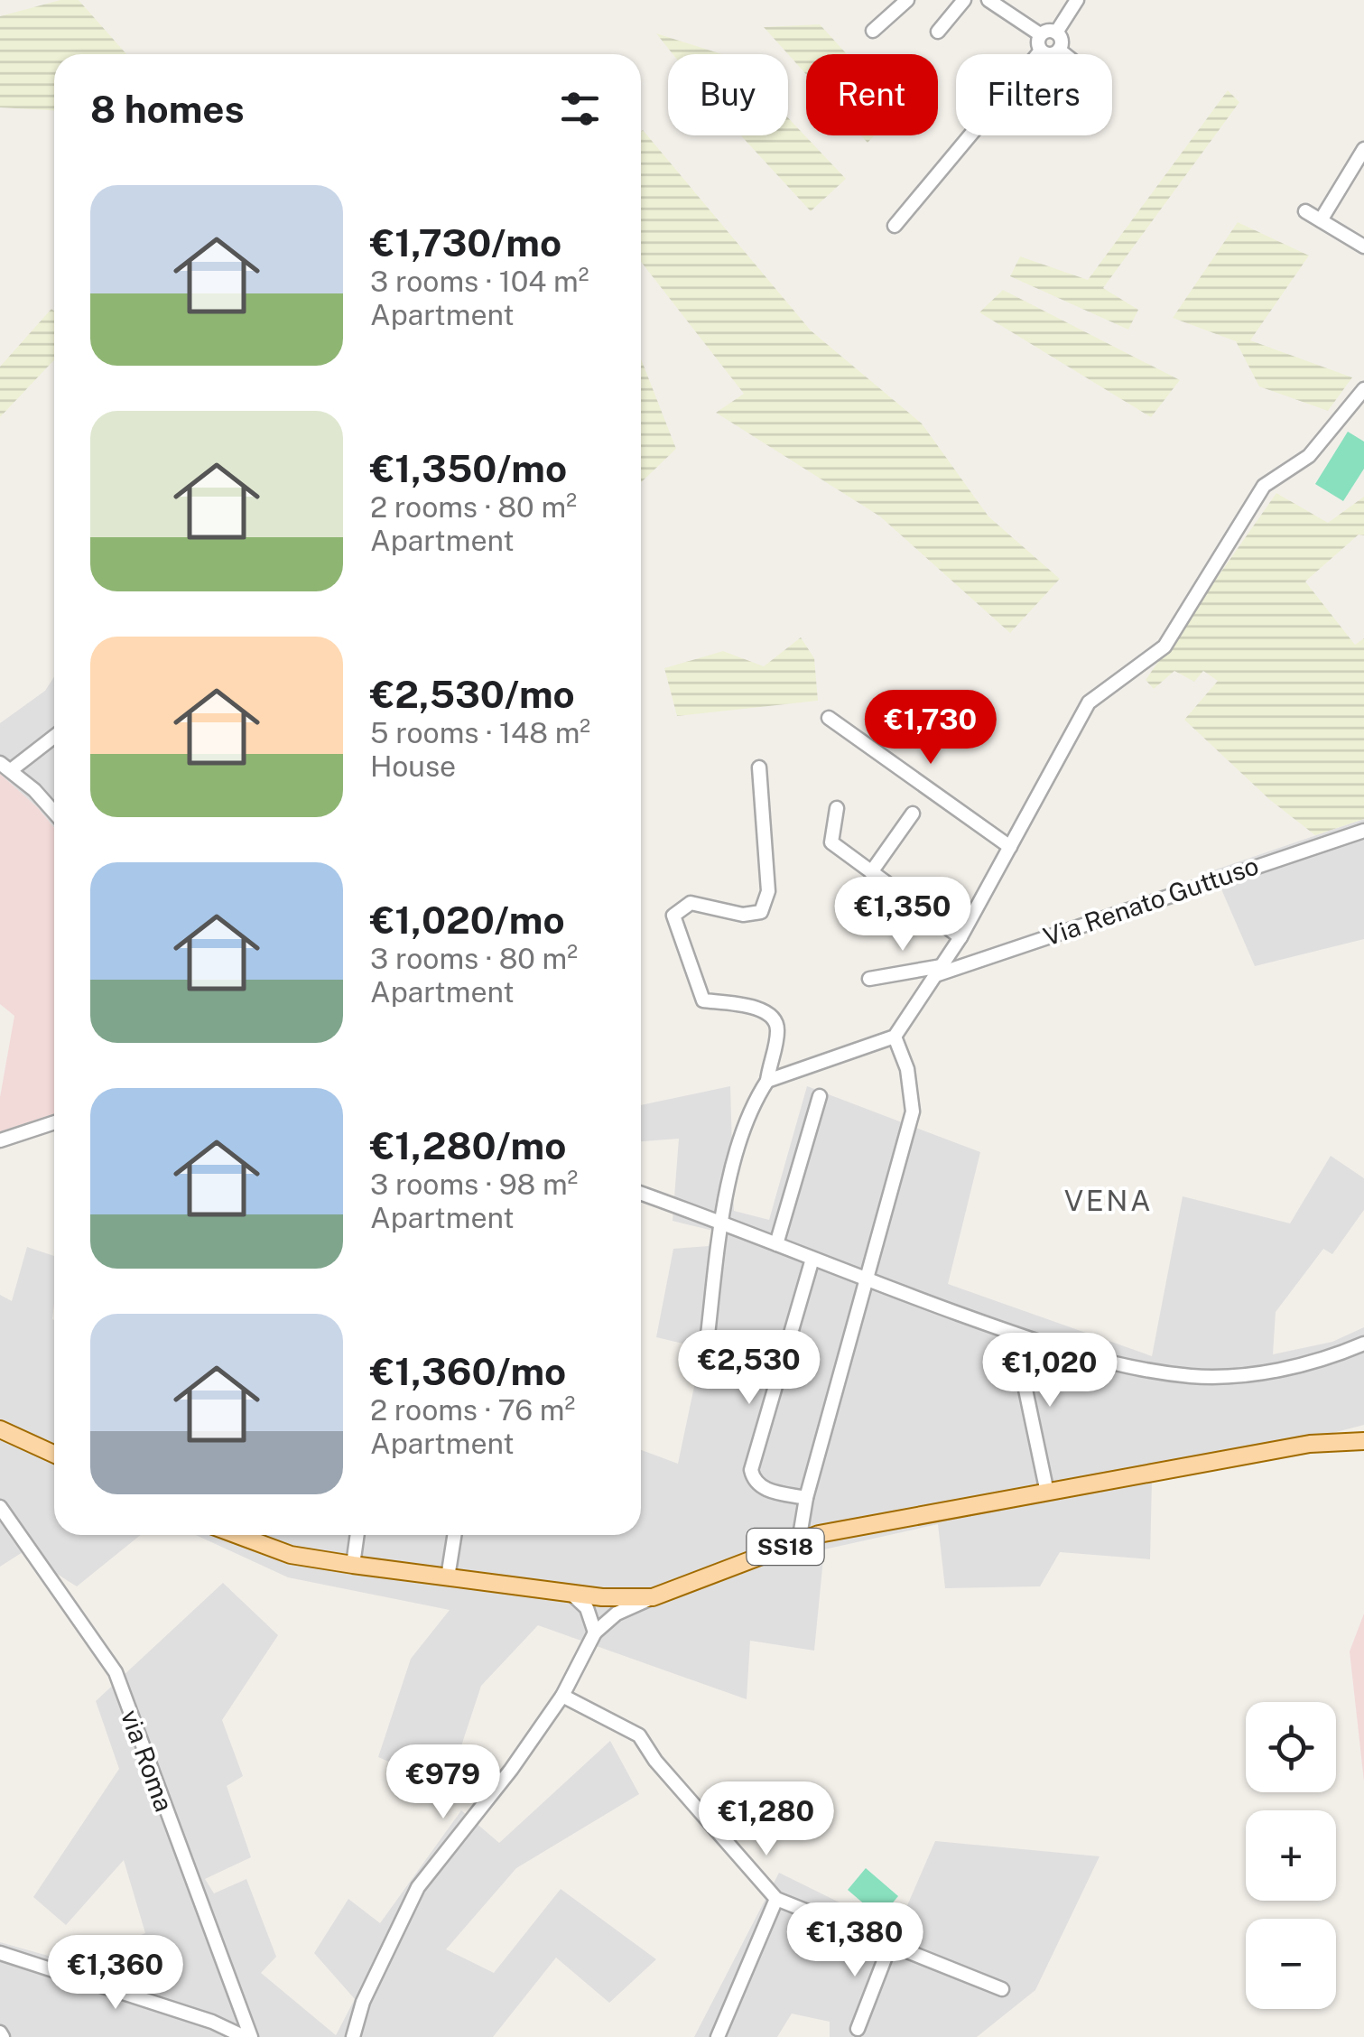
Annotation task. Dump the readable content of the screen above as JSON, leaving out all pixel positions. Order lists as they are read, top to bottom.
{
  "streets": {
    "main road": ["SS18"],
    "street": ["Via Renato Guttuso", "via Roma"]
  },
  "districts": ["VENA"],
  "page": {
    "chip": ["Buy", "Rent", "Filters"],
    "heading": "8 homes",
    "list": [
      {
        "name": "€1,730/mo",
        "note": "3 rooms · 104 m² · Apartment"
      },
      {
        "name": "€1,350/mo",
        "note": "2 rooms · 80 m² · Apartment"
      },
      {
        "name": "€2,530/mo",
        "note": "5 rooms · 148 m² · House"
      },
      {
        "name": "€1,020/mo",
        "note": "3 rooms · 80 m² · Apartment"
      },
      {
        "name": "€1,280/mo",
        "note": "3 rooms · 98 m² · Apartment"
      },
      {
        "name": "€1,360/mo",
        "note": "2 rooms · 76 m² · Apartment"
      }
    ],
    "price": [
      "€1,730",
      "€1,350",
      "€2,530",
      "€1,020",
      "€979",
      "€1,280",
      "€1,380",
      "€1,360"
    ],
    "map_buttons": ["+", "−"]
  }
}
